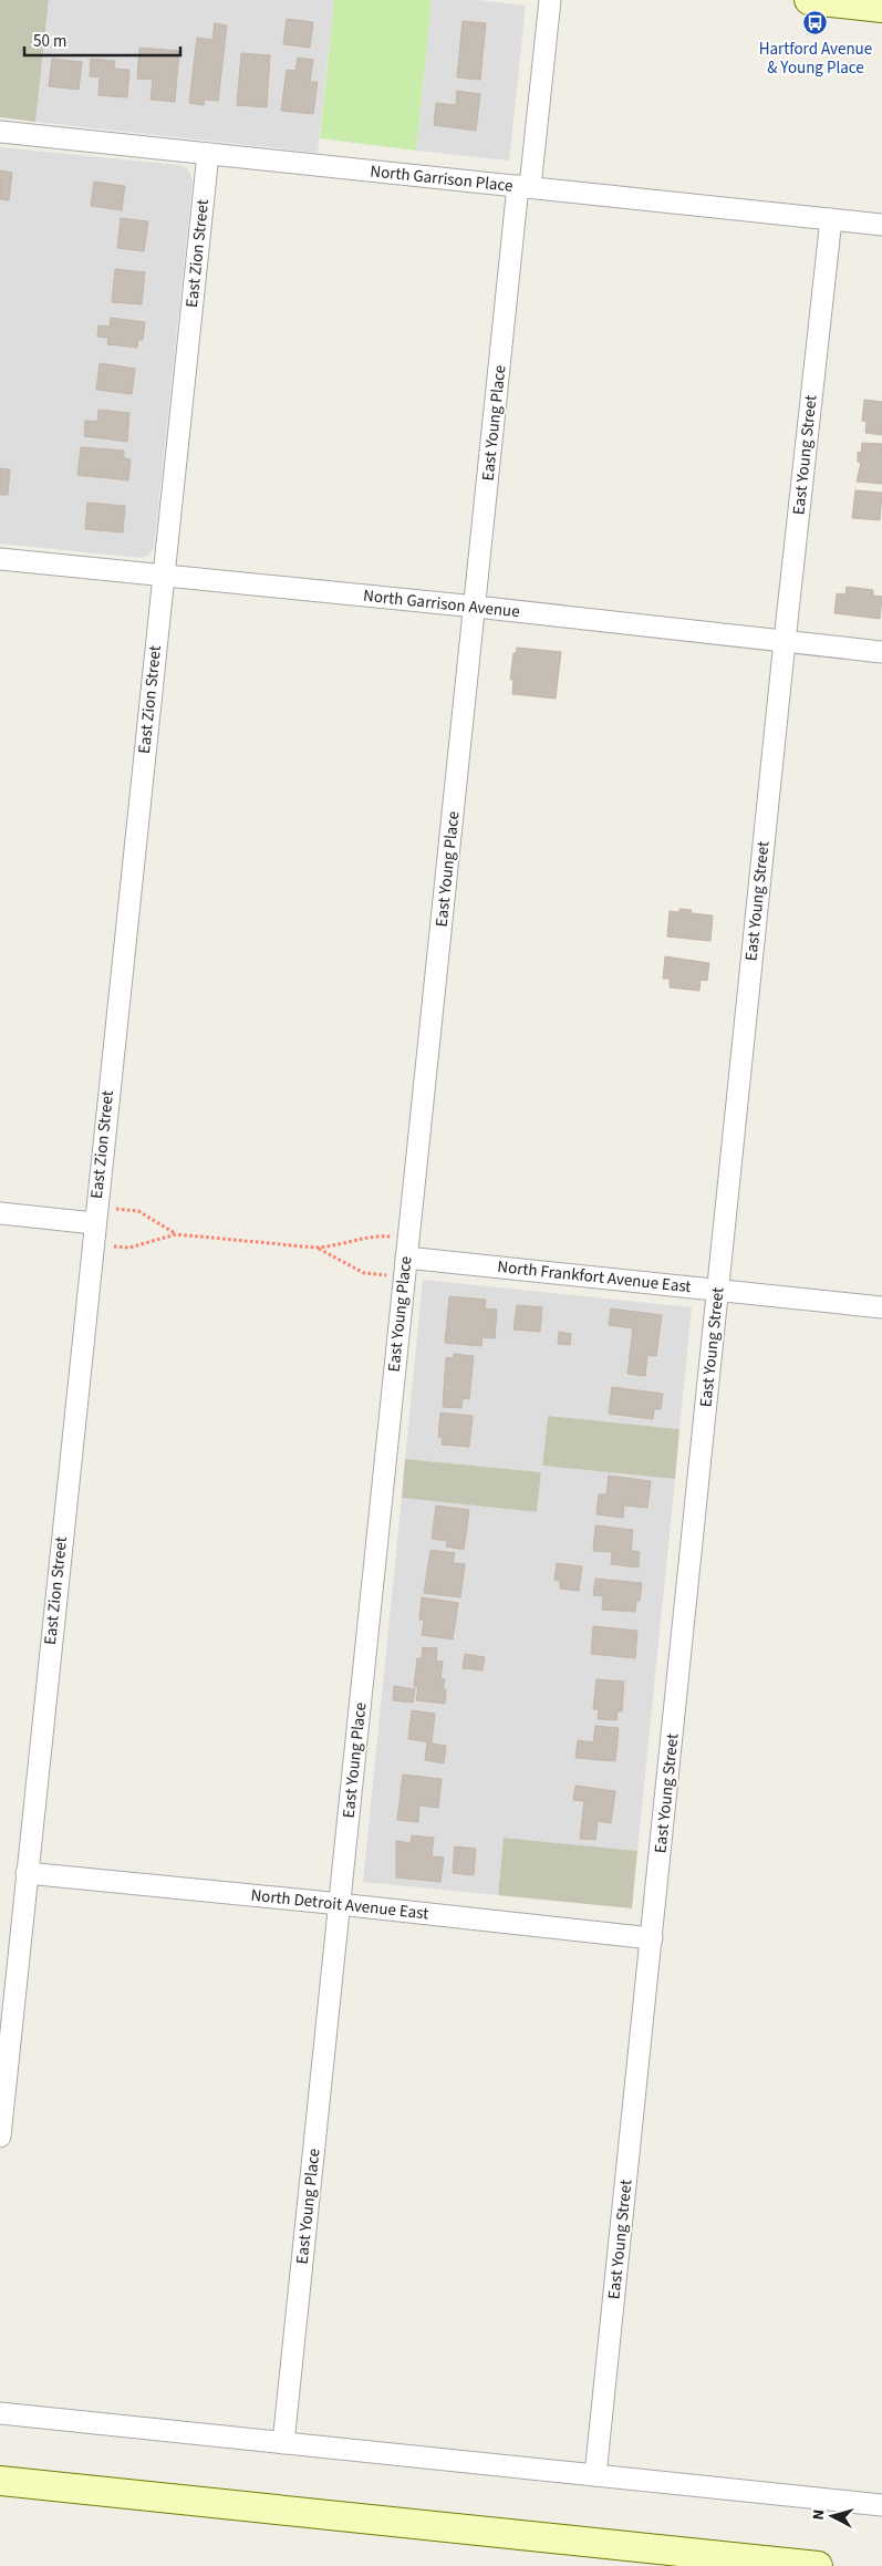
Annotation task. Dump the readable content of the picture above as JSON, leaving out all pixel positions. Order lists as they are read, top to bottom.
{
  "streets": {
    "street": [
      "North Garrison Place",
      "East Zion Street",
      "East Young Place",
      "East Young Street",
      "North Garrison Avenue",
      "North Frankfort Avenue East",
      "North Detroit Avenue East"
    ]
  },
  "crossings": [
    ["North Garrison Place", "East Zion Street"],
    ["North Garrison Place", "East Young Place"],
    ["North Garrison Place", "East Young Street"],
    ["East Zion Street", "North Garrison Avenue"],
    ["East Zion Street", "North Detroit Avenue East"],
    ["East Young Place", "North Garrison Avenue"],
    ["East Young Place", "North Frankfort Avenue East"],
    ["East Young Place", "North Detroit Avenue East"],
    ["East Young Street", "North Garrison Avenue"],
    ["East Young Street", "North Frankfort Avenue East"],
    ["East Young Street", "North Detroit Avenue East"]
  ],
  "places": {
    "bus stop": ["Hartford Avenue & Young Place"]
  },
  "scale_bar": "50 m",
  "north": "left"
}
